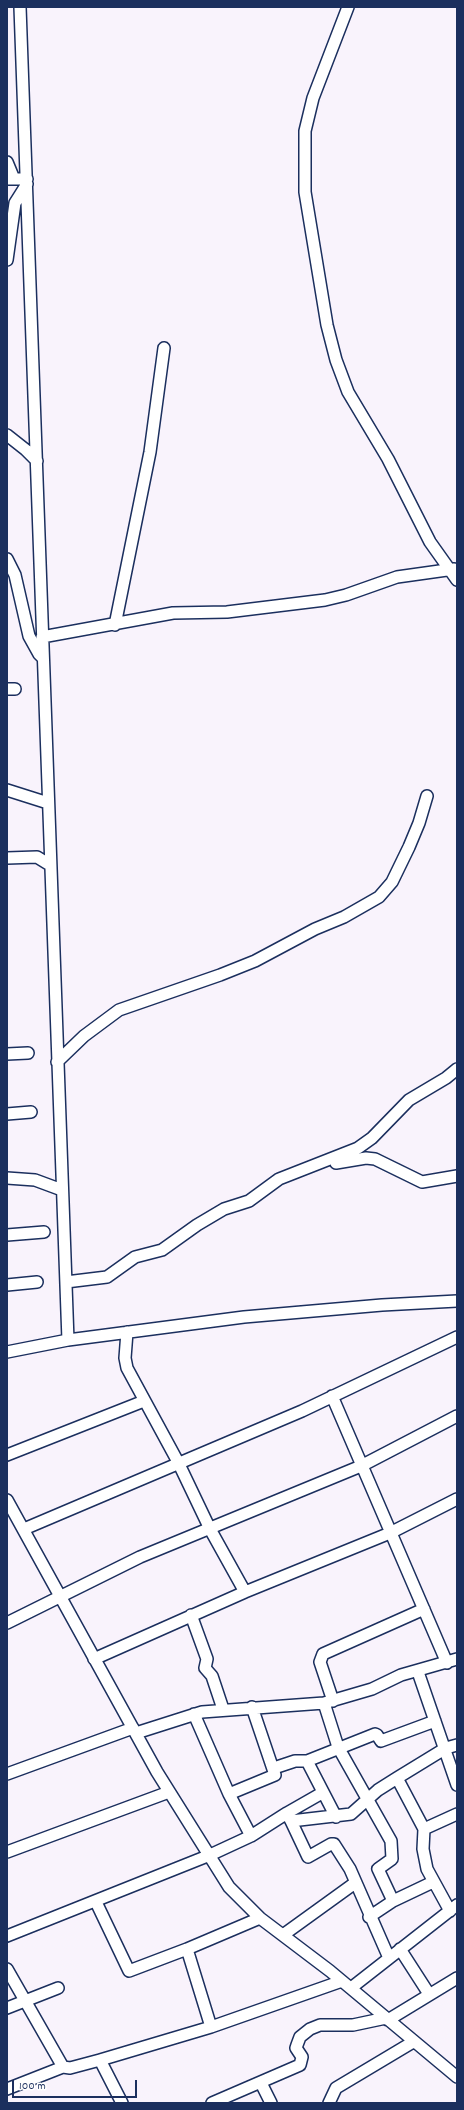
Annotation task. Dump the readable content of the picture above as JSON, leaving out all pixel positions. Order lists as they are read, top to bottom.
{
  "scale_bar": "100 m"
}
